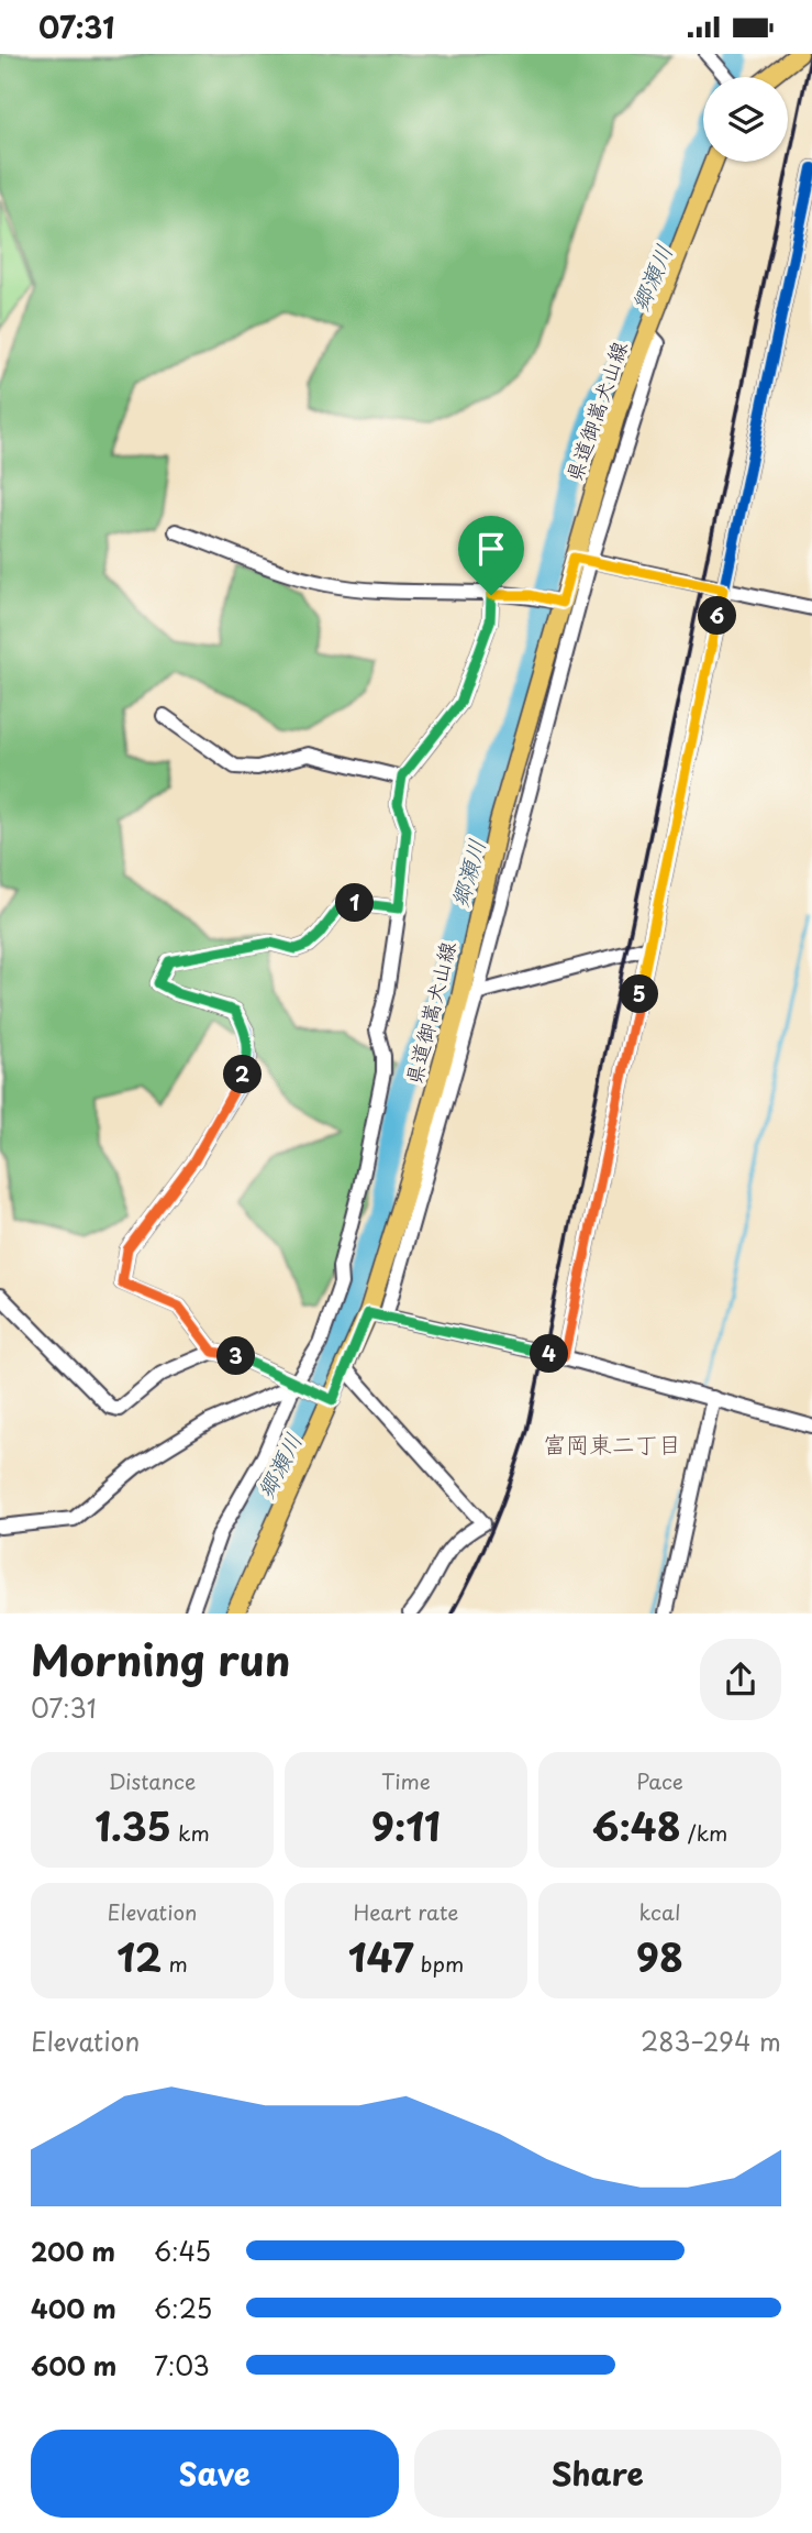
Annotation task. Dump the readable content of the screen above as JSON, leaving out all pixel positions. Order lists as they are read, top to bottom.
{
  "streets": {
    "main road": ["県道御嵩犬山線"]
  },
  "districts": ["富岡東二丁目"],
  "water": ["郷瀬川"],
  "page": {
    "status": "07:31",
    "pins": [
      "6",
      "1",
      "5",
      "2",
      "4",
      "3"
    ],
    "heading": ["Morning run", "07:31"],
    "stats": [
      ["Distance", "1.35 km"],
      ["Time", "9:11"],
      ["Pace", "6:48 /km"],
      ["Elevation", "12 m"],
      ["Heart rate", "147 bpm"],
      ["kcal", "98"]
    ],
    "chart": ["Elevation", "283–294 m"],
    "list": [
      {
        "name": "200 m",
        "note": "6:45"
      },
      {
        "name": "400 m",
        "note": "6:25"
      },
      {
        "name": "600 m",
        "note": "7:03"
      }
    ],
    "buttons": ["Save", "Share"]
  }
}
